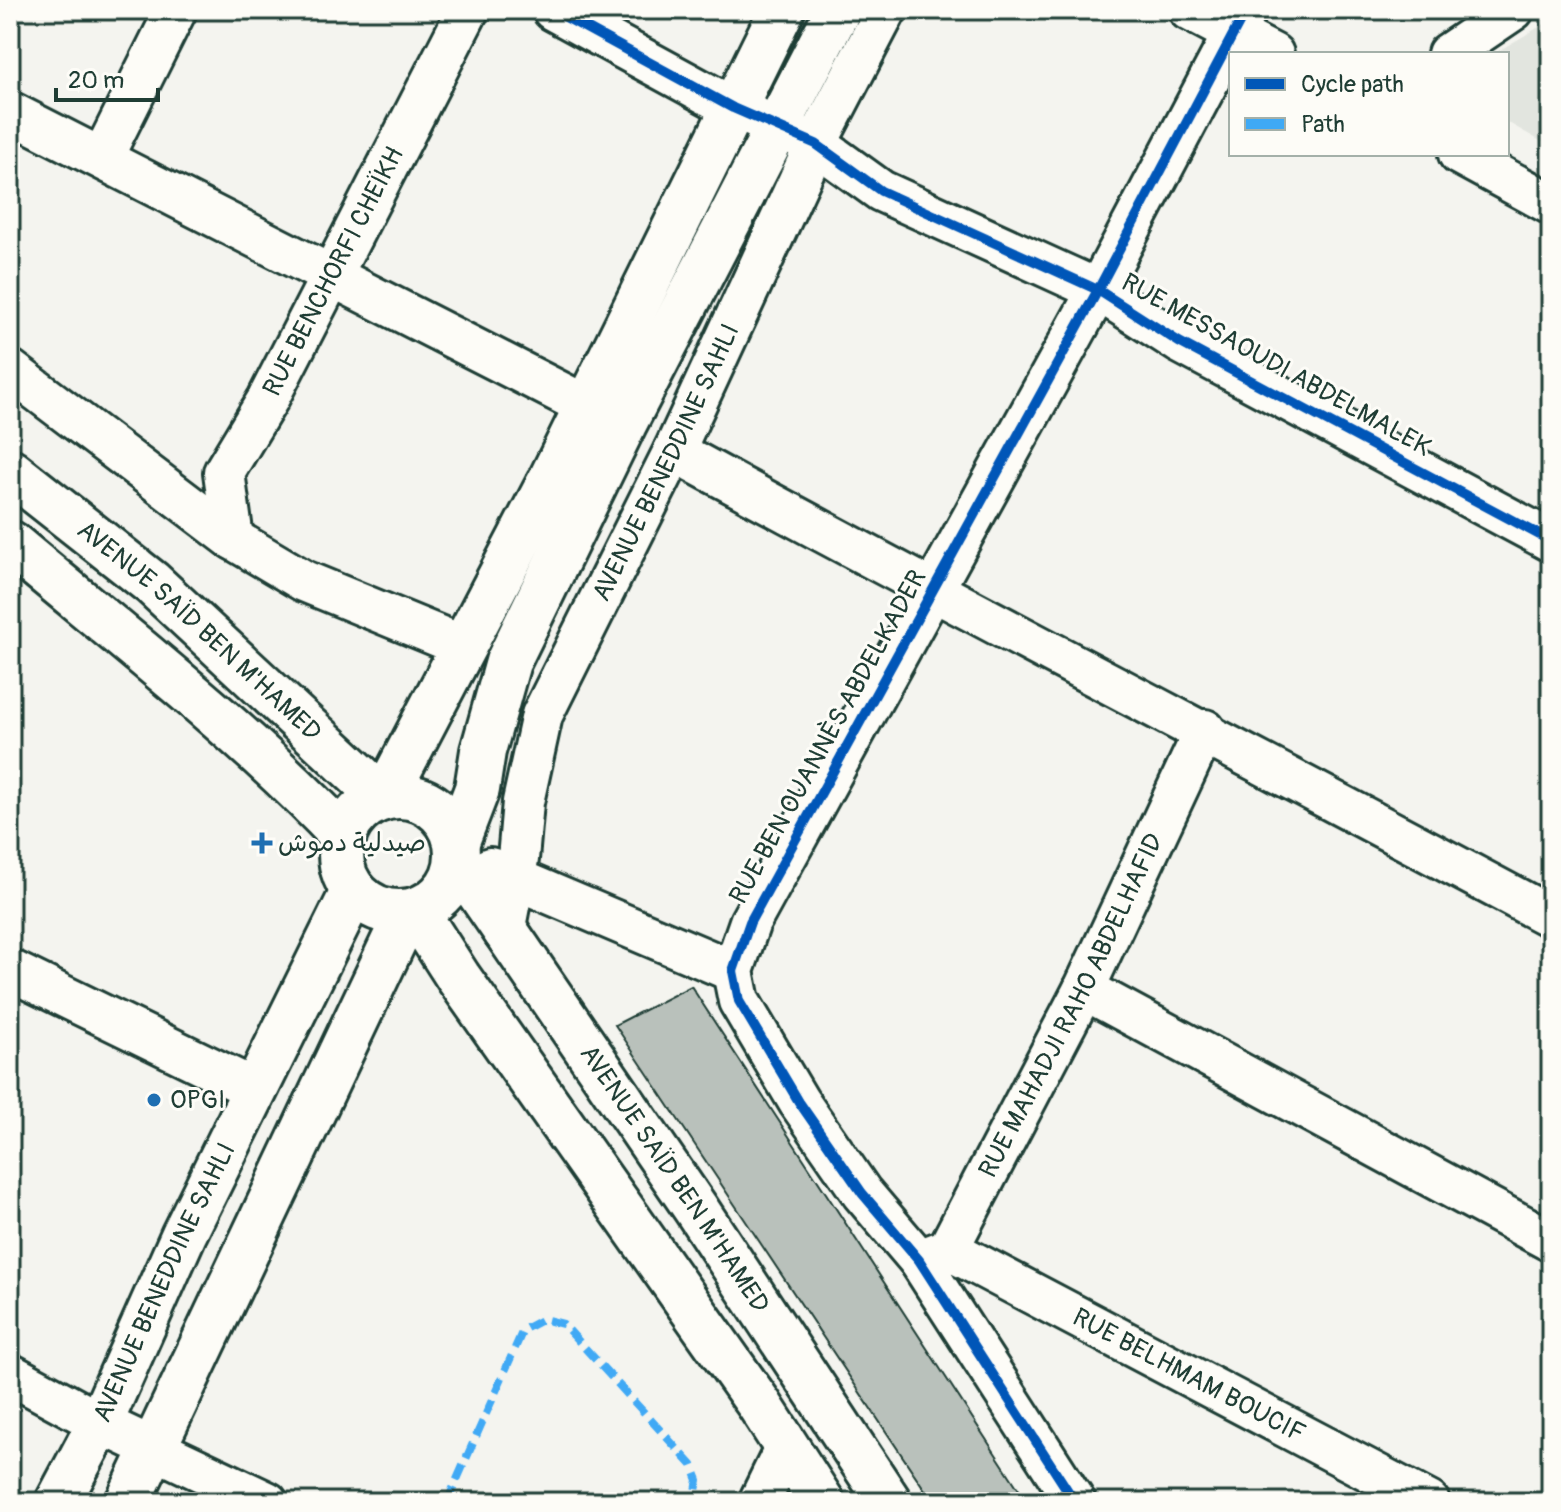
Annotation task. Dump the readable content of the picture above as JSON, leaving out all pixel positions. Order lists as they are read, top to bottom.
{
  "streets": {
    "street": [
      "RUE BENCHORFI CHEÏKH",
      "RUE MESSAOUDI ABDELMALEK",
      "AVENUE BENEDDINE SAHLI",
      "AVENUE SAÏD BEN M'HAMED",
      "RUE BEN OUANNÈS ABDELKADER",
      "RUE MAHADJI RAHO ABDELHAFID",
      "RUE BELHMAM BOUCIF"
    ]
  },
  "crossings": [
    ["RUE MESSAOUDI ABDELMALEK", "AVENUE BENEDDINE SAHLI"],
    ["RUE MESSAOUDI ABDELMALEK", "RUE BEN OUANNÈS ABDELKADER"],
    ["AVENUE BENEDDINE SAHLI", "AVENUE SAÏD BEN M'HAMED"],
    ["RUE MAHADJI RAHO ABDELHAFID", "RUE BELHMAM BOUCIF"]
  ],
  "places": {
    "health": ["صيدلية دموش"],
    "other": ["OPGI"]
  },
  "legend": ["Cycle path", "Path"],
  "scale_bar": "20 m"
}
